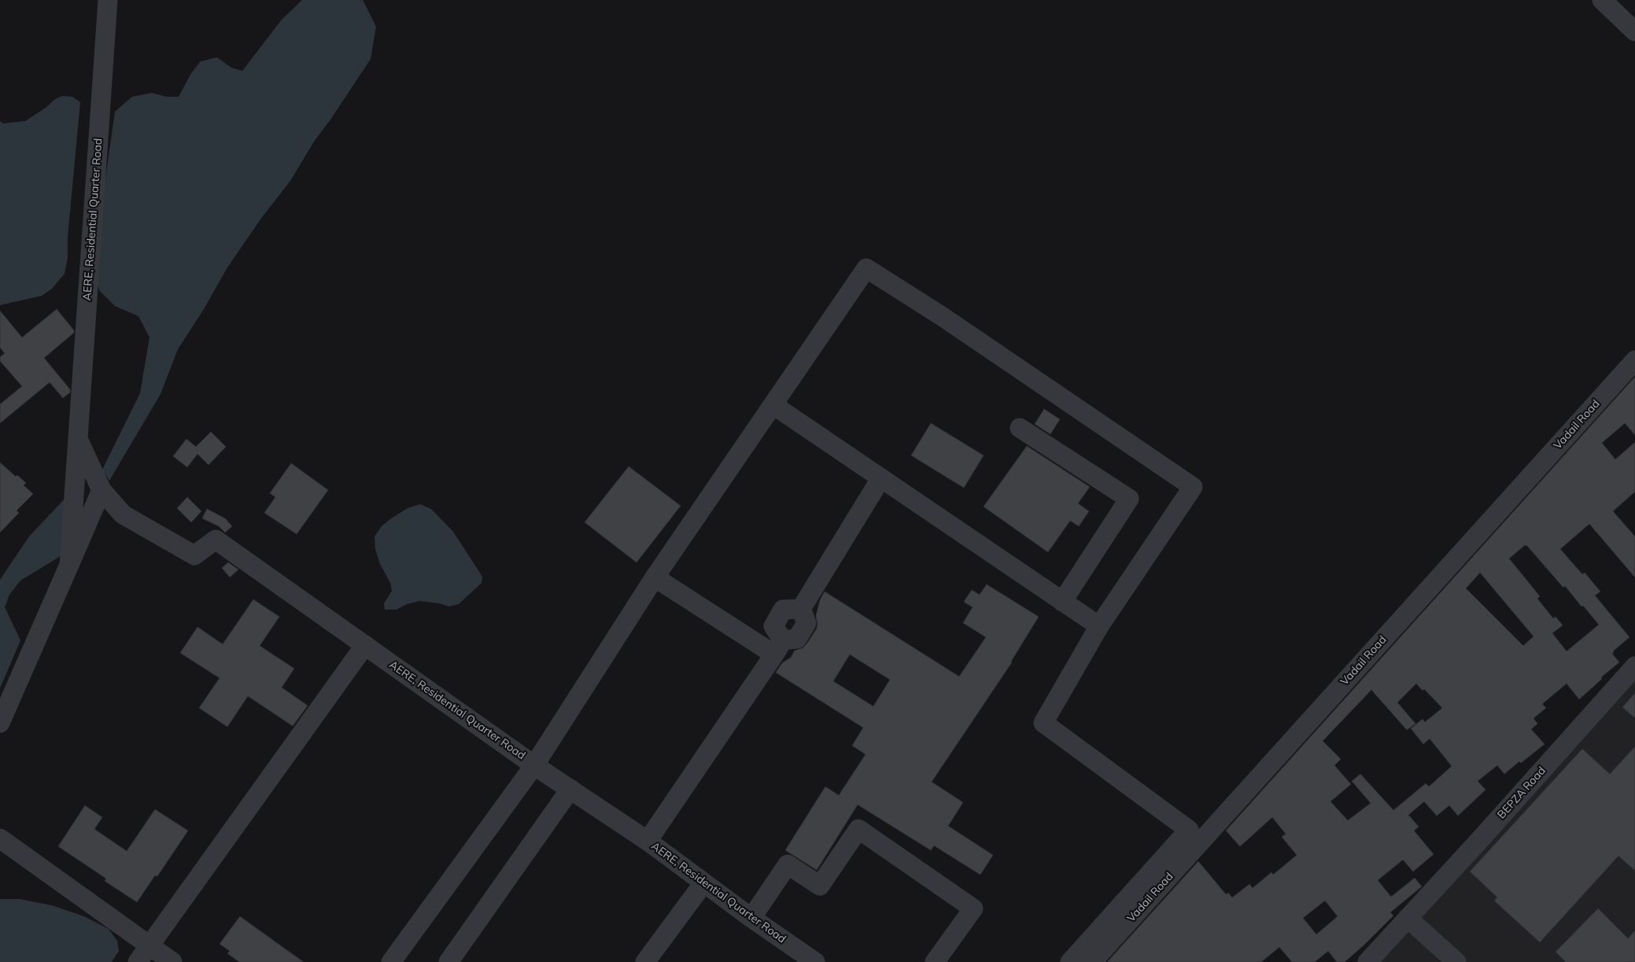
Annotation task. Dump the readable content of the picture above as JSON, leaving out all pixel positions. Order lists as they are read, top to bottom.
{
  "streets": {
    "street": ["AERE, Residential Quarter Road", "Vadail Road", "BEPZA Road"]
  }
}
